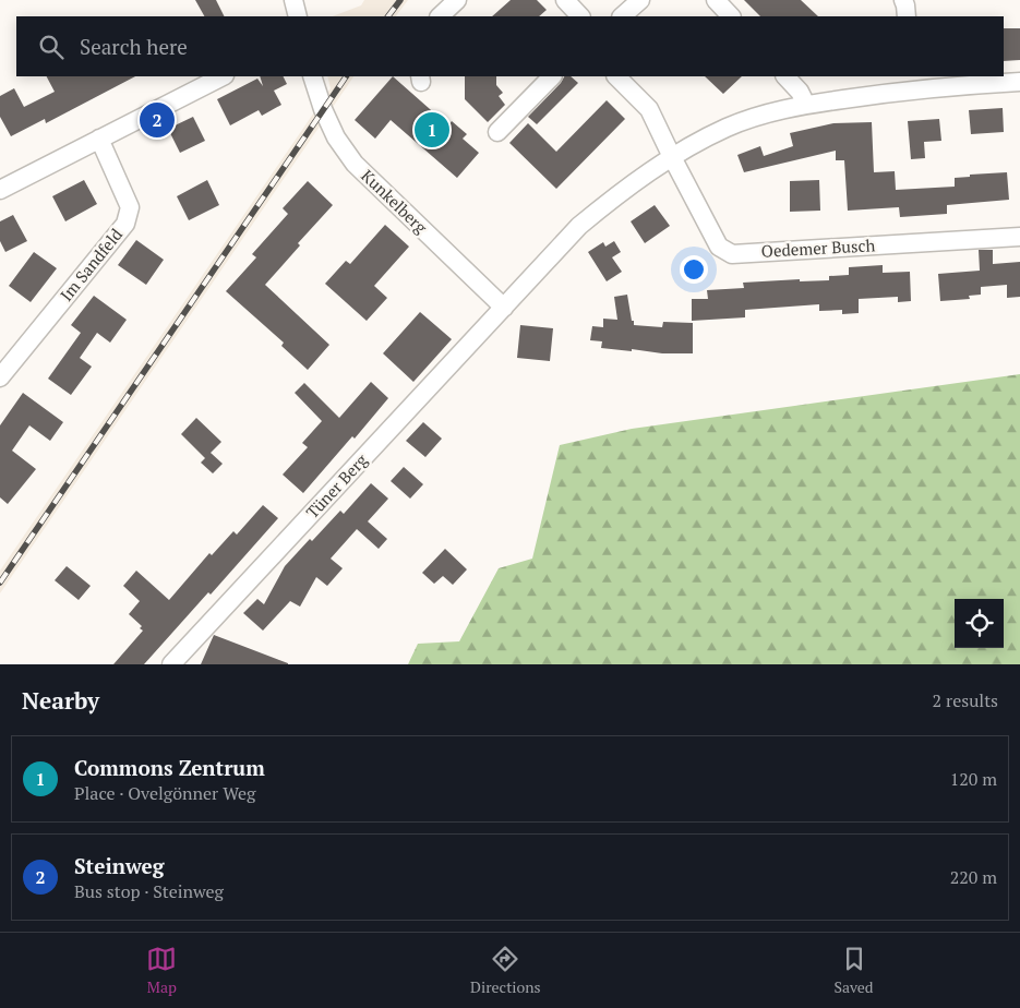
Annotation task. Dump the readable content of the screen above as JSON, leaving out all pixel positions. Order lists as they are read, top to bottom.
{
  "streets": {
    "street": [
      "Kunkelberg",
      "Oedemer Busch",
      "Im Sandfeld",
      "Tüner Berg"
    ]
  },
  "crossings": [
    ["Kunkelberg", "Tüner Berg"],
    ["Oedemer Busch", "Tüner Berg"]
  ],
  "page": {
    "search": "Search here",
    "pins": ["2", "1"],
    "heading": ["Nearby", "2 results"],
    "list": [
      {
        "mark": "1",
        "name": "Commons Zentrum",
        "note": "Place · Ovelgönner Weg",
        "value": "120 m"
      },
      {
        "mark": "2",
        "name": "Steinweg",
        "note": "Bus stop · Steinweg",
        "value": "220 m"
      }
    ],
    "nav": ["Map", "Directions", "Saved"]
  }
}
